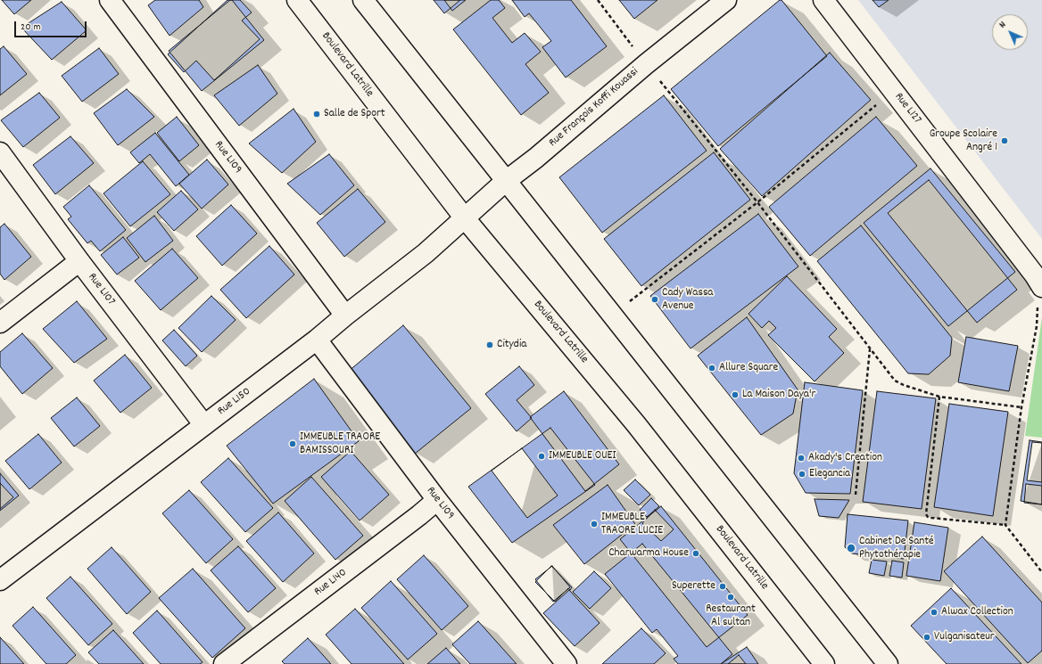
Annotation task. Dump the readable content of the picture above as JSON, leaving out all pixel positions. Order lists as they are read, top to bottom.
{
  "streets": {
    "street": [
      "Boulevard Latrille",
      "Rue François Koffi Kouassi",
      "Rue L127",
      "Rue L109",
      "Rue L107",
      "Rue L150",
      "Rue L140"
    ]
  },
  "crossings": [
    ["Boulevard Latrille", "Rue François Koffi Kouassi"],
    ["Boulevard Latrille", "Rue L150"],
    ["Rue François Koffi Kouassi", "Rue L150"],
    ["Rue L109", "Rue L150"],
    ["Rue L109", "Rue L140"],
    ["Rue L107", "Rue L150"]
  ],
  "places": [
    "Salle de Sport",
    "Groupe Scolaire Angré 1",
    "Cady Wassa Avenue",
    "Citydia",
    "Allure Square",
    "La Maison Daya'r",
    "IMMEUBLE TRAORE BAMISSOURI",
    "IMMEUBLE OUEI",
    "Akady's Creation",
    "Elegancia",
    "IMMEUBLE TRAORE LUCIE",
    "Cabinet De Santé Phytothérapie",
    "Charwarma House",
    "Superette",
    "Restaurant Al sultan",
    "Alwax Collection",
    "Vulganisateur"
  ],
  "scale_bar": "20 m",
  "north": "top left"
}
